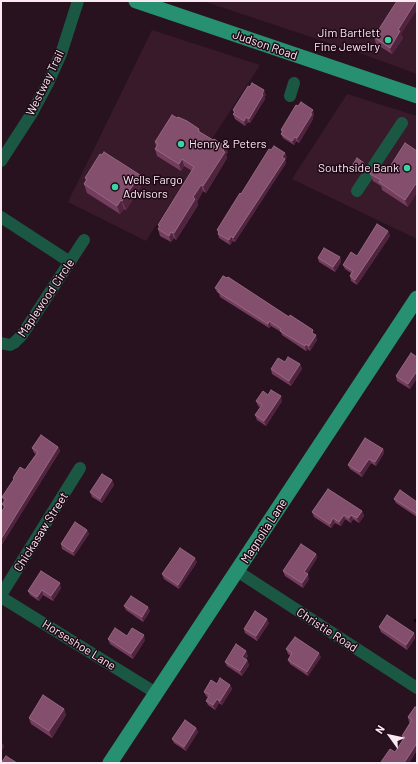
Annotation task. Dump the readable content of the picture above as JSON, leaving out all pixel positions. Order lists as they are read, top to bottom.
{
  "streets": {
    "main road": ["Judson Road", "Magnolia Lane"],
    "street": [
      "Westway Trail",
      "Maplewood Circle",
      "Chickasaw Street",
      "Christie Road",
      "Horseshoe Lane"
    ]
  },
  "crossings": [
    ["Magnolia Lane", "Christie Road"],
    ["Magnolia Lane", "Horseshoe Lane"],
    ["Chickasaw Street", "Horseshoe Lane"]
  ],
  "places": [
    "Jim Bartlett Fine Jewelry",
    "Henry & Peters",
    "Southside Bank",
    "Wells Fargo Advisors"
  ],
  "north": "top left"
}
